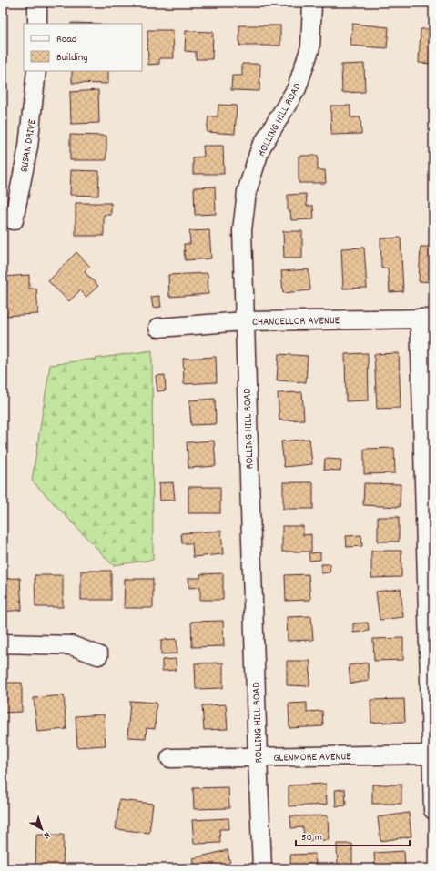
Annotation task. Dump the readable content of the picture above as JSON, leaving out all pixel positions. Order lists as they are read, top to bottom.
{
  "streets": {
    "street": [
      "ROLLING HILL ROAD",
      "SUSAN DRIVE",
      "CHANCELLOR AVENUE",
      "GLENMORE AVENUE"
    ]
  },
  "crossings": [
    ["ROLLING HILL ROAD", "CHANCELLOR AVENUE"],
    ["ROLLING HILL ROAD", "GLENMORE AVENUE"]
  ],
  "legend": ["Road", "Building"],
  "scale_bar": "50 m",
  "north": "bottom right"
}
